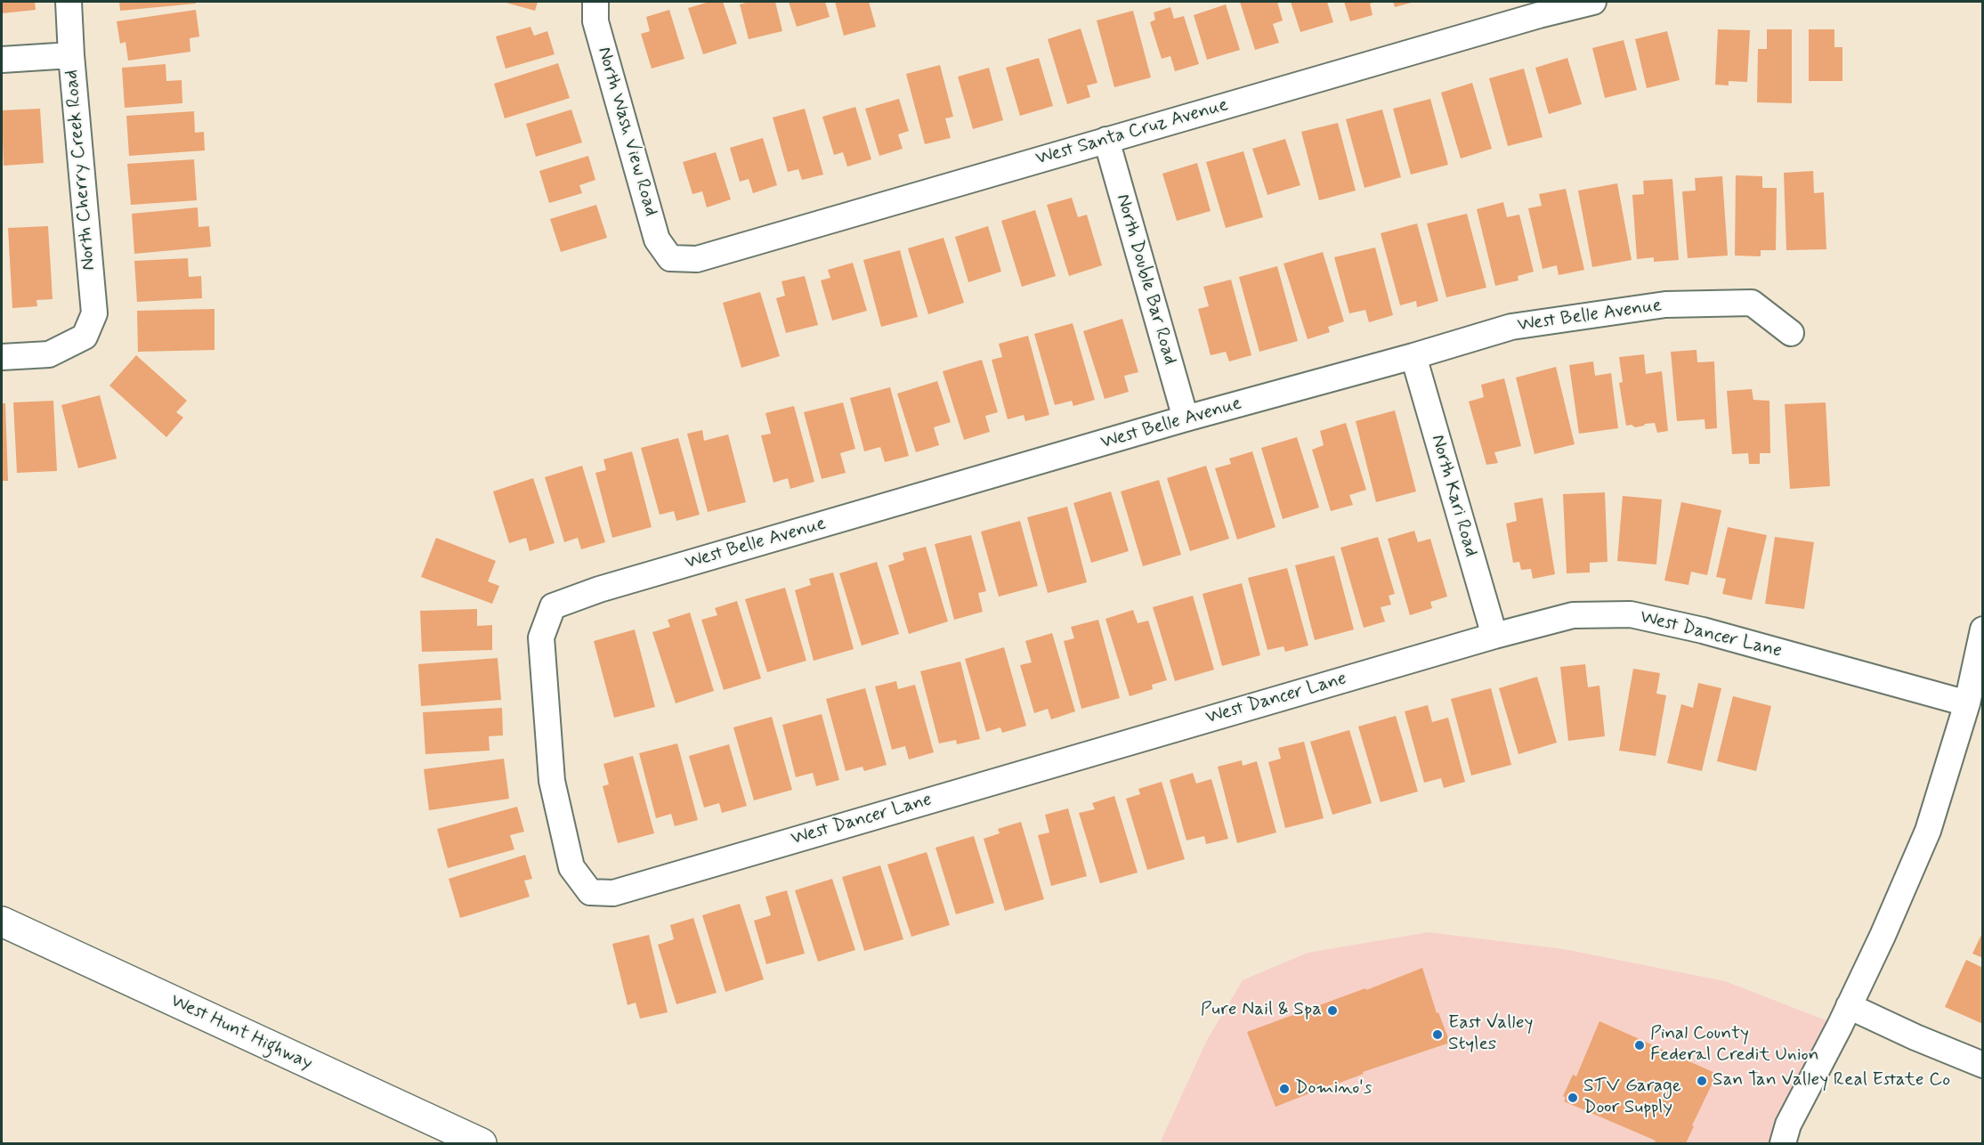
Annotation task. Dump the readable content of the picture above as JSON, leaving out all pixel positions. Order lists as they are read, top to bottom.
{
  "streets": {
    "main road": ["West Hunt Highway"],
    "street": [
      "North Wash View Road",
      "West Santa Cruz Avenue",
      "North Cherry Creek Road",
      "North Double Bar Road",
      "West Belle Avenue",
      "North Kari Road",
      "West Dancer Lane"
    ]
  },
  "crossings": [
    ["North Wash View Road", "West Santa Cruz Avenue"],
    ["West Santa Cruz Avenue", "North Double Bar Road"],
    ["North Double Bar Road", "West Belle Avenue"],
    ["West Belle Avenue", "North Kari Road"],
    ["West Belle Avenue", "West Dancer Lane"],
    ["North Kari Road", "West Dancer Lane"]
  ],
  "places": [
    "Pure Nail & Spa",
    "East Valley Styles",
    "Pinal County Federal Credit Union",
    "San Tan Valley Real Estate Co",
    "Domino's",
    "STV Garage Door Supply"
  ]
}
